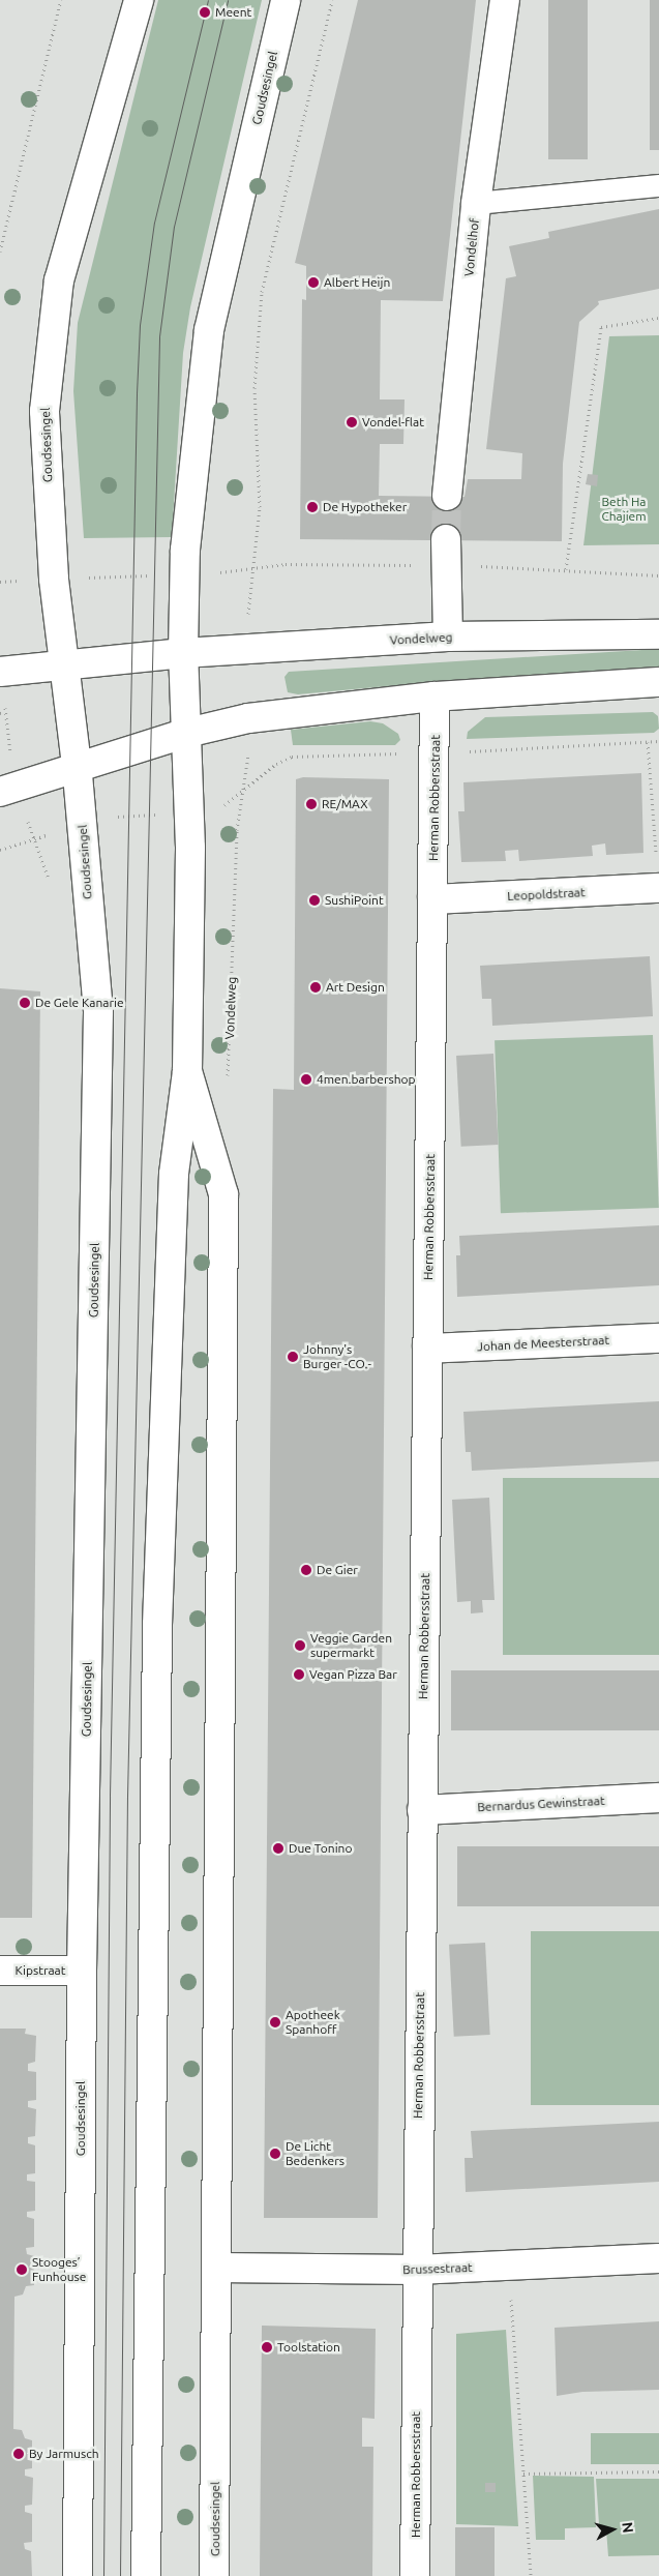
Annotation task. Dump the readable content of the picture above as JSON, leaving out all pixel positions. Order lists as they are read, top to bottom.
{
  "streets": {
    "street": [
      "Goudsesingel",
      "Vondelhof",
      "Vondelweg",
      "Herman Robbersstraat",
      "Leopoldstraat",
      "Johan de Meesterstraat",
      "Bernardus Gewinstraat",
      "Kipstraat",
      "Brussestraat"
    ]
  },
  "crossings": [
    ["Goudsesingel", "Vondelweg"],
    ["Goudsesingel", "Kipstraat"],
    ["Goudsesingel", "Brussestraat"],
    ["Herman Robbersstraat", "Leopoldstraat"],
    ["Herman Robbersstraat", "Johan de Meesterstraat"],
    ["Herman Robbersstraat", "Bernardus Gewinstraat"],
    ["Herman Robbersstraat", "Brussestraat"]
  ],
  "parks": ["Beth Ha Chajiem"],
  "places": [
    "Meent",
    "Albert Heijn",
    "Vondel-flat",
    "De Hypotheker",
    "RE/MAX",
    "SushiPoint",
    "Art Design",
    "De Gele Kanarie",
    "4men.barbershop",
    "Johnny's Burger -CO.-",
    "De Gier",
    "Veggie Garden supermarkt",
    "Vegan Pizza Bar",
    "Due Tonino",
    "Apotheek Spanhoff",
    "De Licht Bedenkers",
    "Stooges’ Funhouse",
    "Toolstation",
    "By Jarmusch"
  ],
  "north": "right"
}
